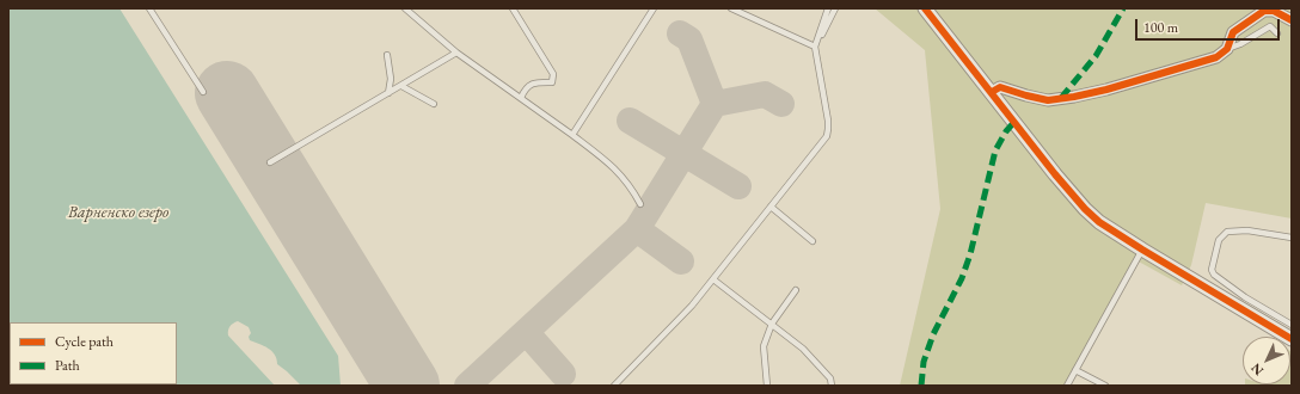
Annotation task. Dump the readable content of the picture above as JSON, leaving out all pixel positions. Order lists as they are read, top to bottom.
{
  "water": ["Варненско езеро"],
  "legend": ["Cycle path", "Path"],
  "scale_bar": "100 m",
  "north": "bottom left"
}
